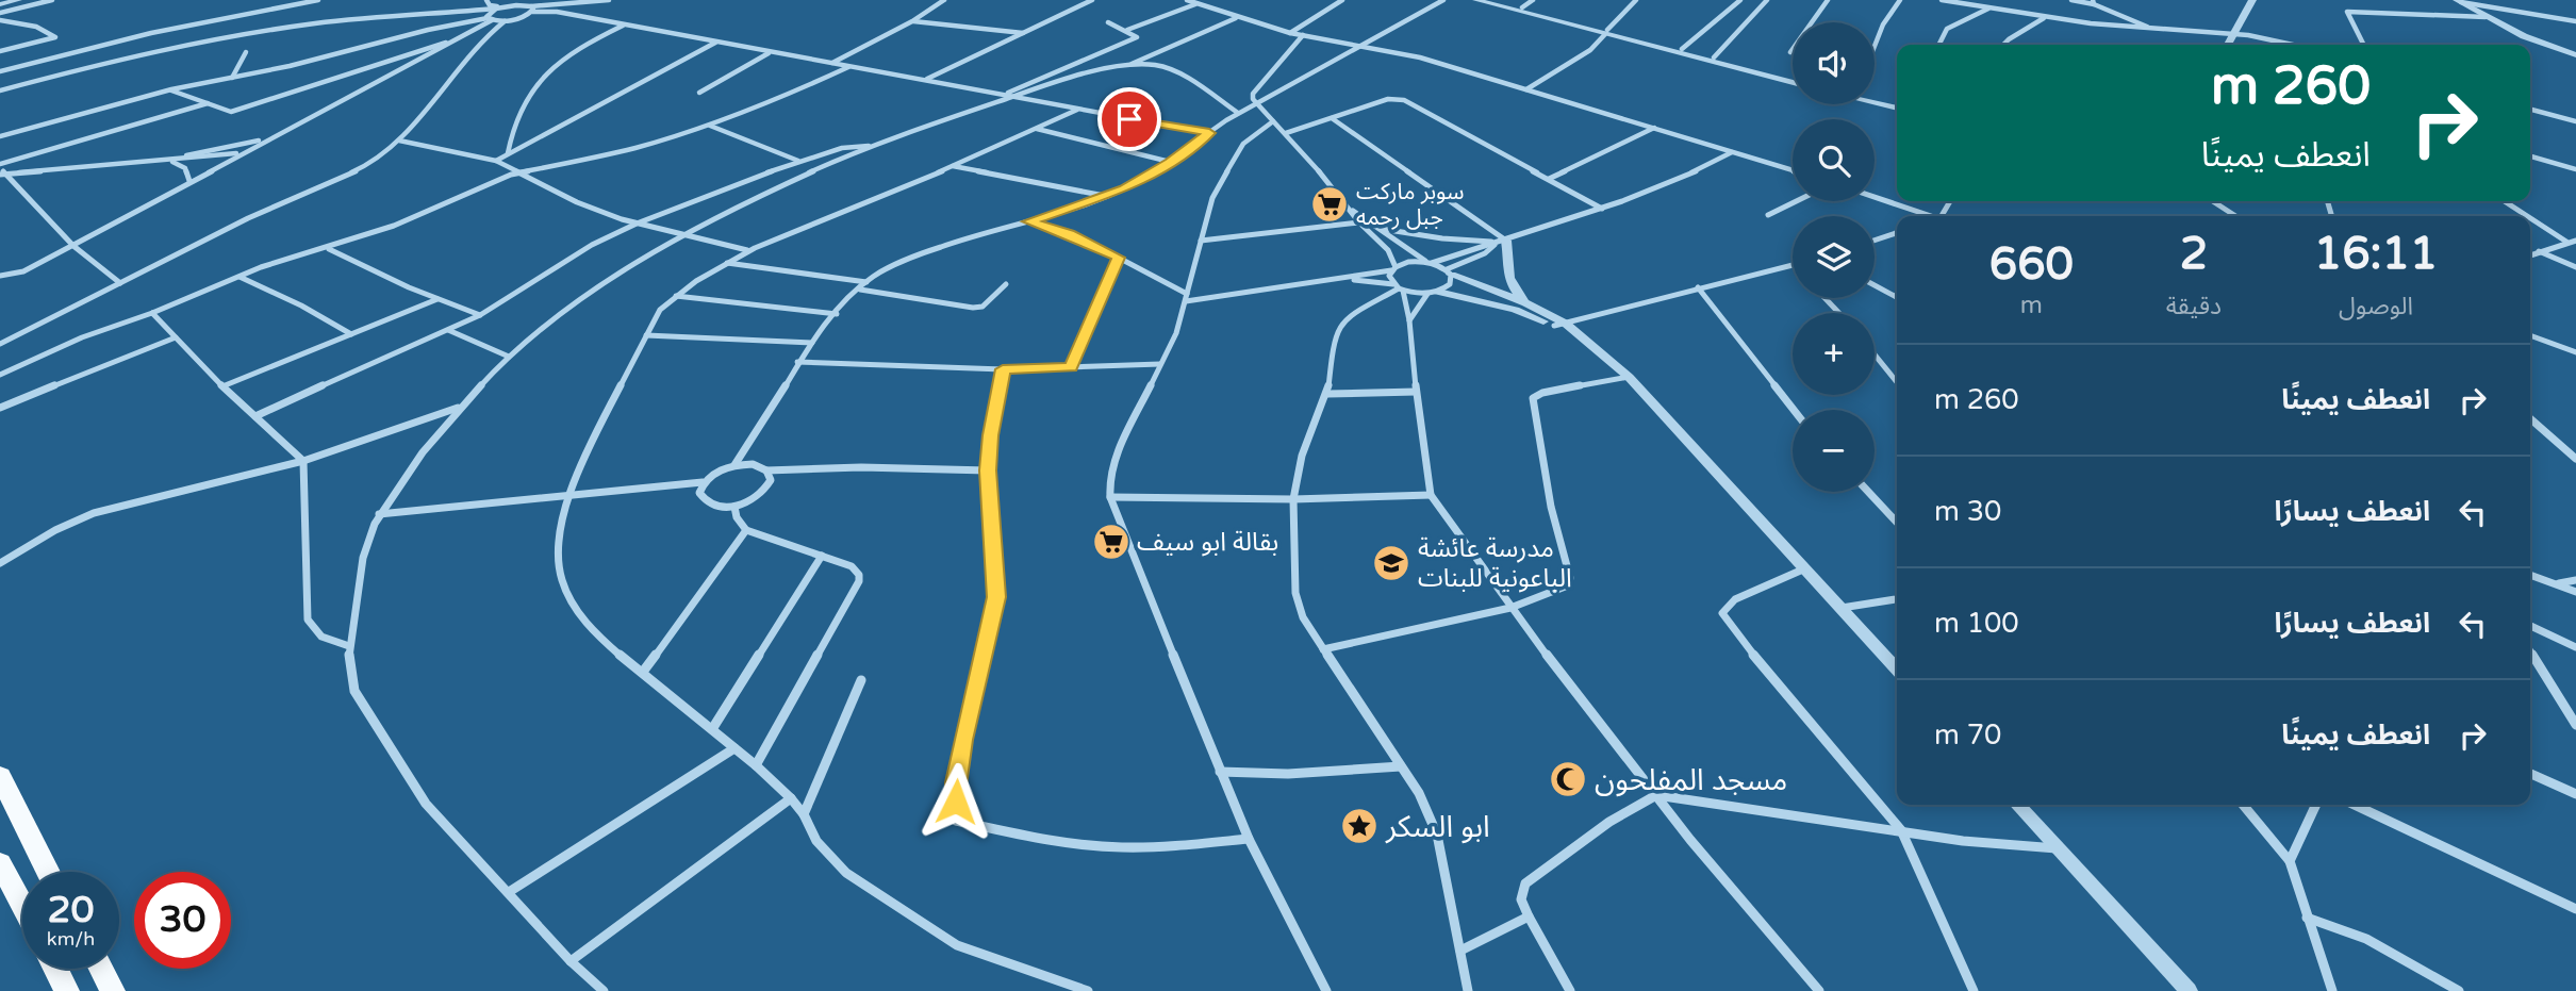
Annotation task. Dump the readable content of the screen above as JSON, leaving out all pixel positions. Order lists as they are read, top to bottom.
{
  "places": {
    "supermarket": ["سوبر ماركت جبل رحمه", "بقالة ابو سيف"],
    "school or university": ["مدرسة عائشة الباعونية للبنات"],
    "mosque": ["مسجد المفلحون"],
    "place": ["ابو السكر"]
  },
  "page": {
    "map_buttons": ["+", "−"],
    "turn": ["260 m", "انعطف يمينًا"],
    "eta": [
      "16:11",
      "الوصول",
      "2",
      "دقيقة",
      "660",
      "m"
    ],
    "list": [
      {
        "name": "انعطف يمينًا",
        "value": "260 m"
      },
      {
        "name": "انعطف يسارًا",
        "value": "30 m"
      },
      {
        "name": "انعطف يسارًا",
        "value": "100 m"
      },
      {
        "name": "انعطف يمينًا",
        "value": "70 m"
      }
    ],
    "speed": "20 km/h",
    "limit": "30"
  }
}
